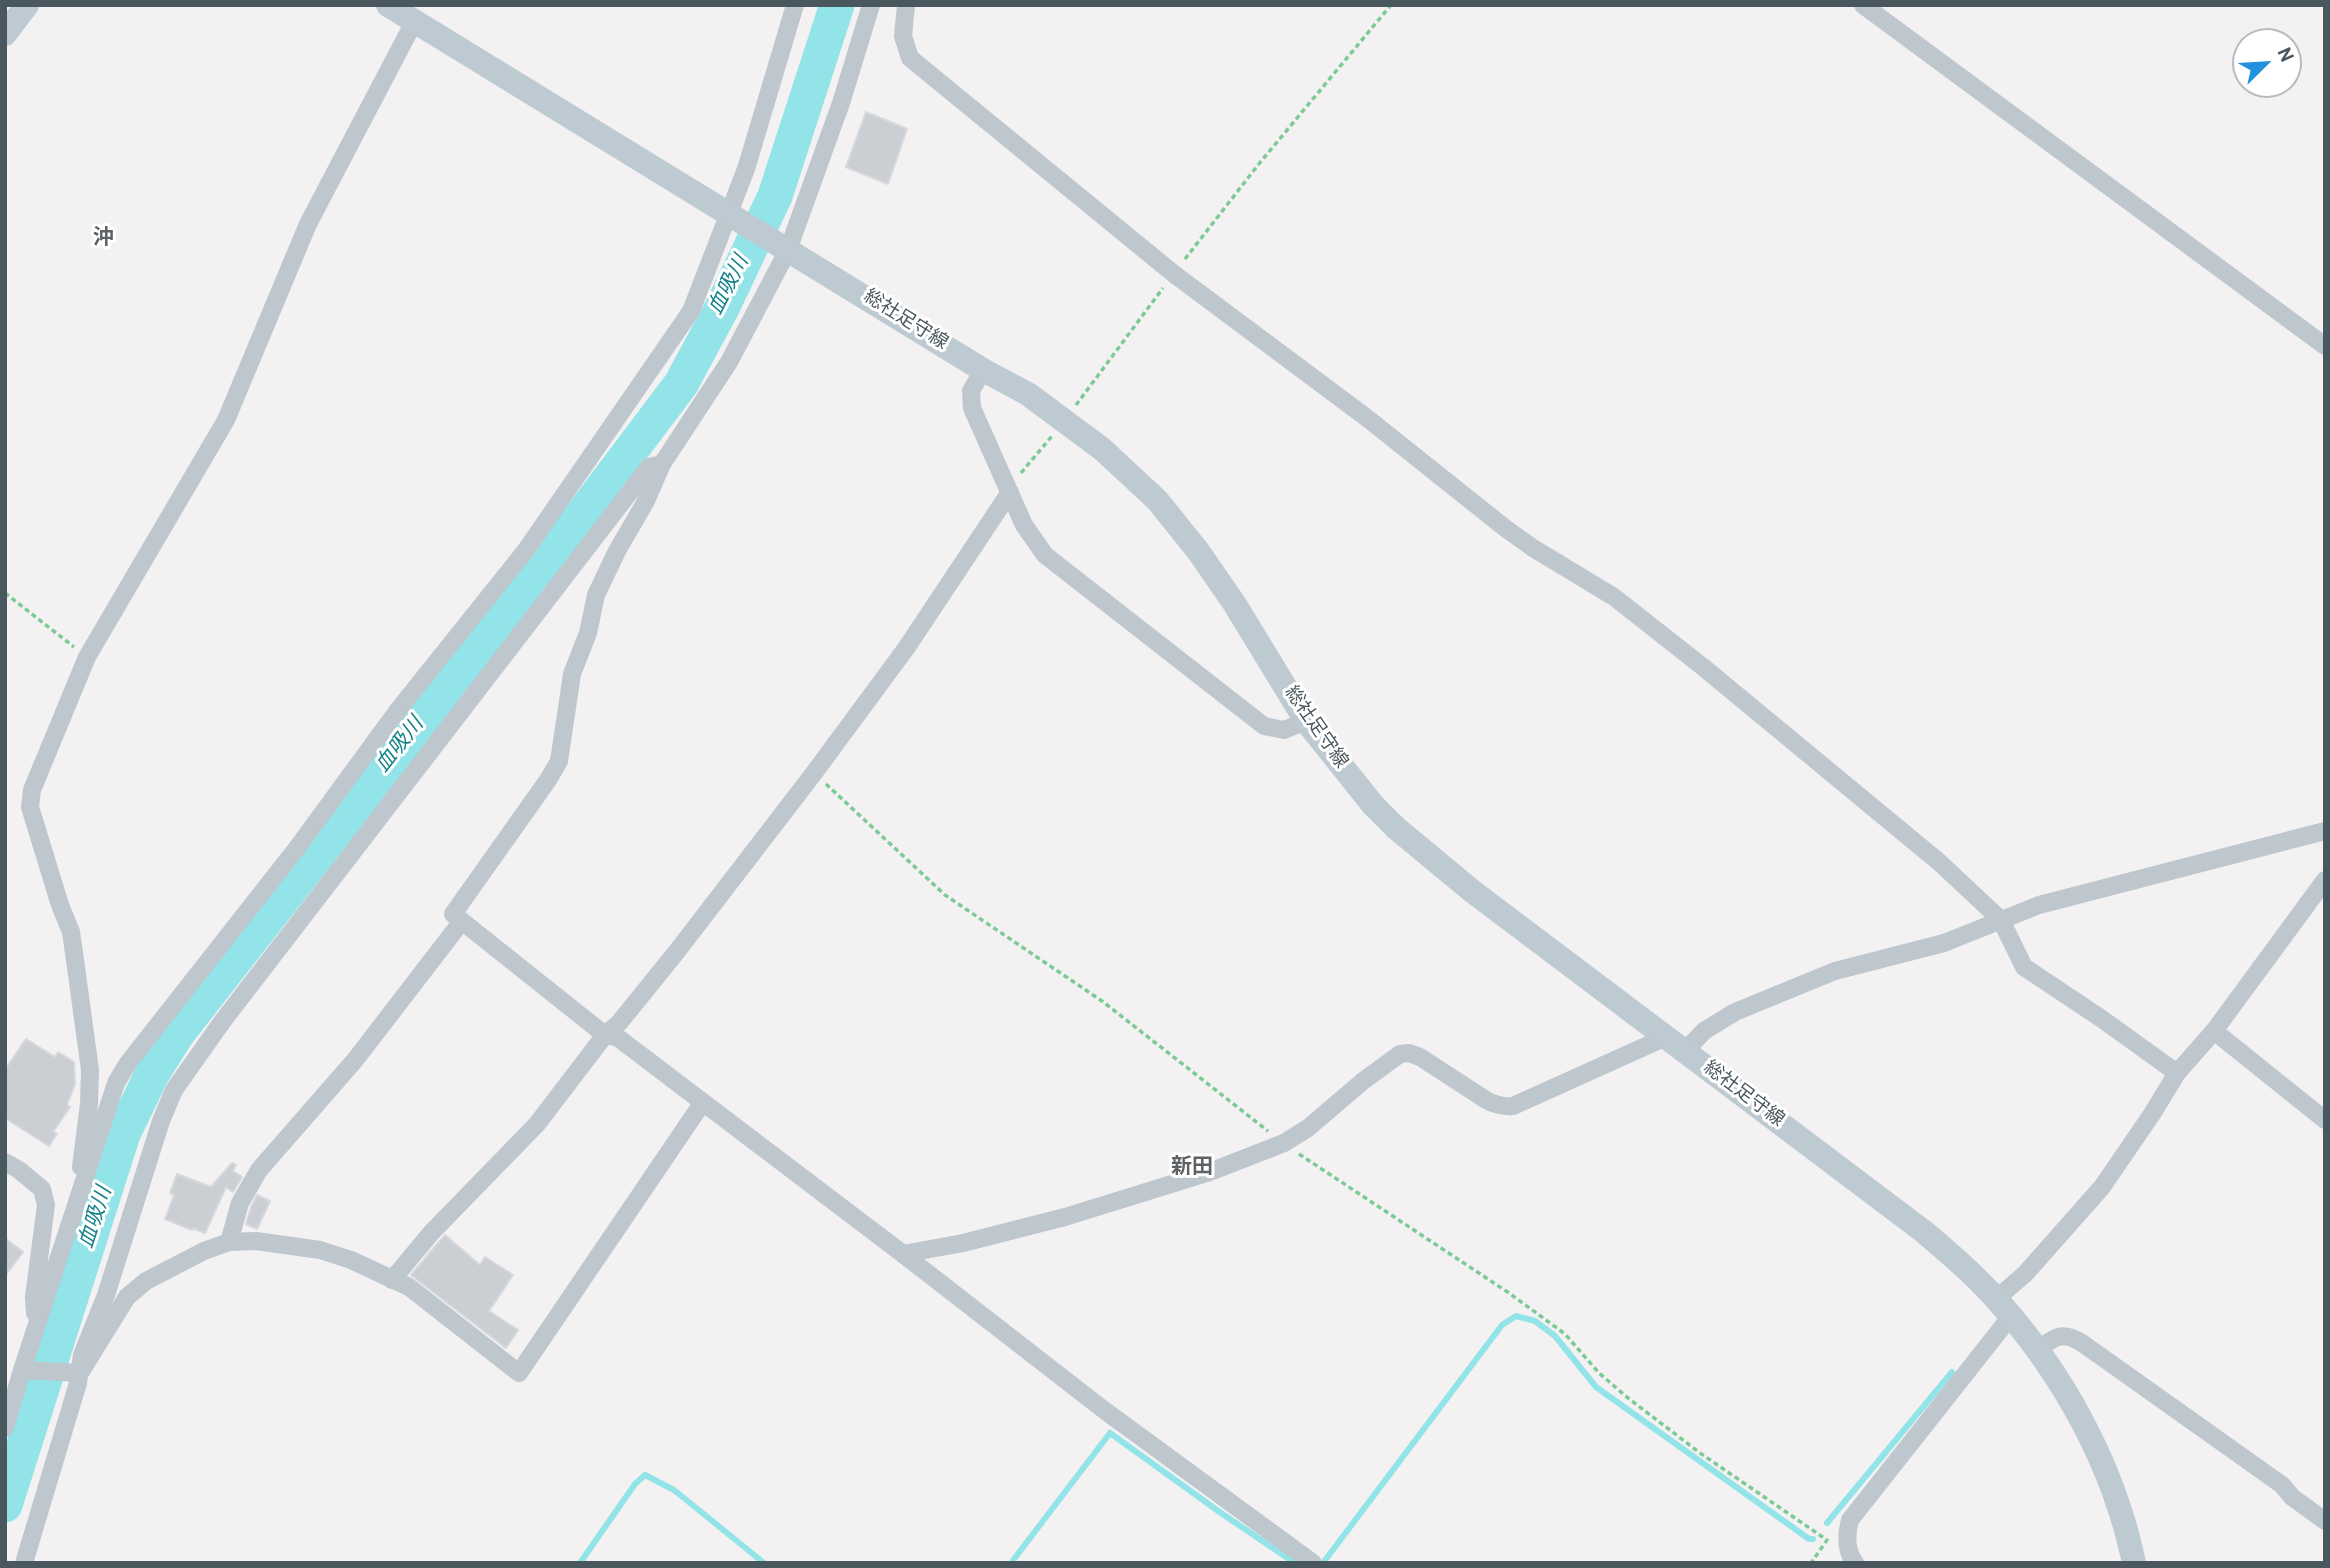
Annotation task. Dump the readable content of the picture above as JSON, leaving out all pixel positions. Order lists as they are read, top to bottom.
{
  "streets": {
    "main road": ["総社足守線"]
  },
  "districts": ["沖", "新田"],
  "water": ["血吸川"],
  "north": "top right"
}
